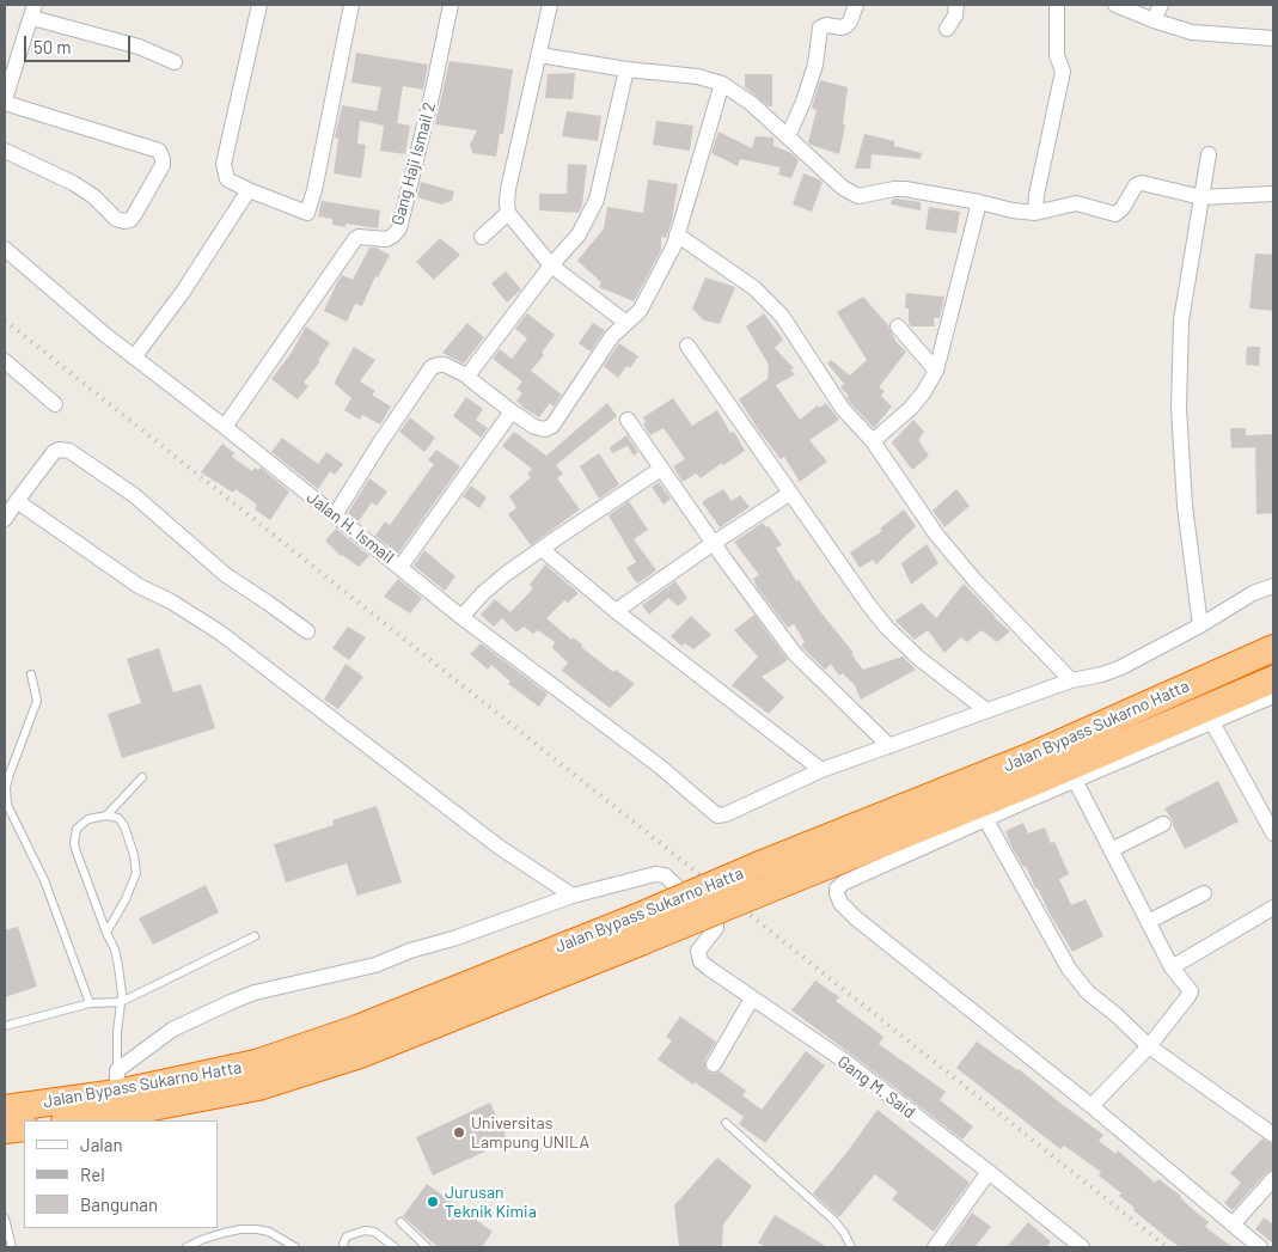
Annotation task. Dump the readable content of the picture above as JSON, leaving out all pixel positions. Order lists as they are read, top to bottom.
{
  "streets": {
    "highway": ["Jalan Bypass Sukarno Hatta"],
    "street": ["Gang Haji Ismail 2", "Jalan H. Ismail", "Gang M. Said"]
  },
  "crossings": [
    ["Gang Haji Ismail 2", "Jalan H. Ismail"]
  ],
  "places": ["Universitas Lampung UNILA", "Jurusan Teknik Kimia"],
  "legend": ["Jalan", "Rel", "Bangunan"],
  "scale_bar": "50 m"
}
